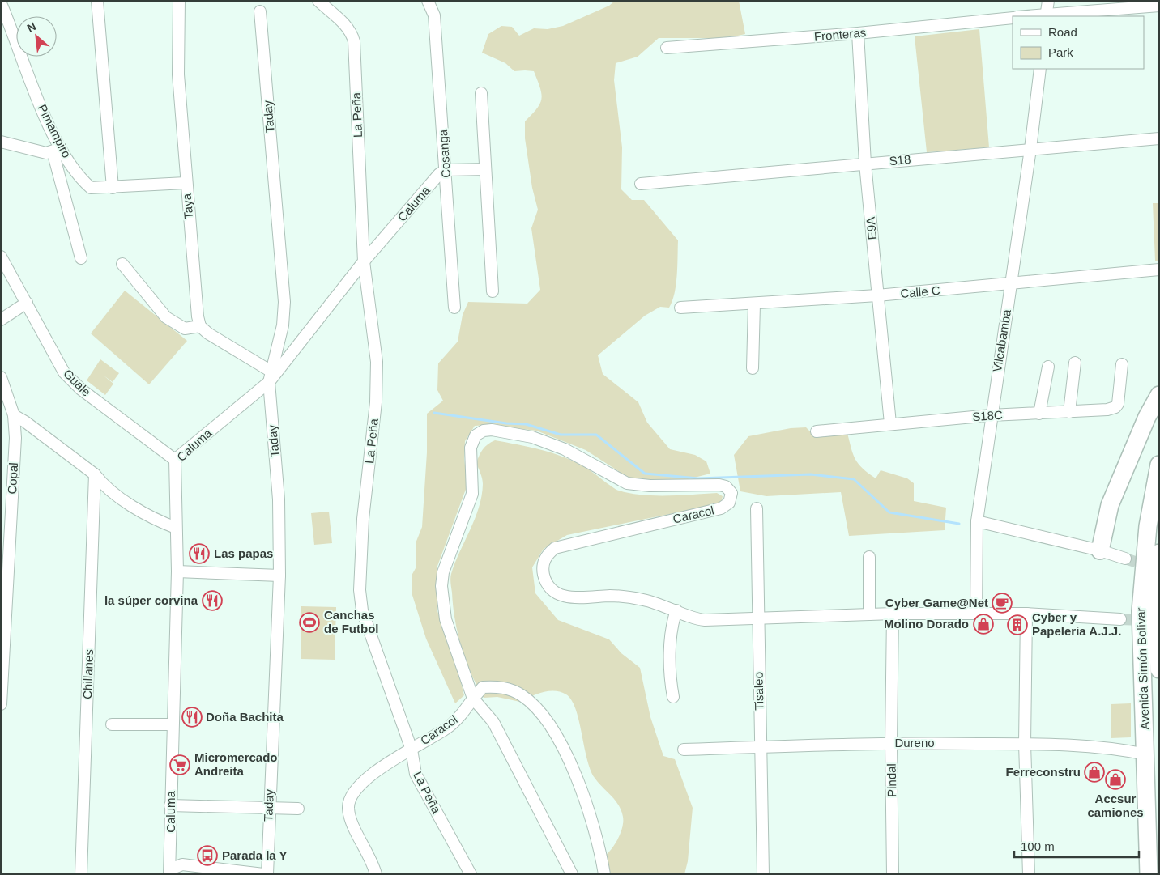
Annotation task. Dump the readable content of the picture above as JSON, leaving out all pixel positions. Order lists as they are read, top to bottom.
{
  "streets": {
    "highway": ["Avenida Simón Bolívar"],
    "street": [
      "Fronteras",
      "La Peña",
      "Taday",
      "Pimampiro",
      "Cosanga",
      "S18",
      "Caluma",
      "Taya",
      "E9A",
      "Calle C",
      "Vilcabamba",
      "Guale",
      "S18C",
      "Copal",
      "Caracol",
      "Chillanes",
      "Tisaleo",
      "Dureno",
      "Pindal"
    ]
  },
  "crossings": [
    ["Fronteras", "E9A"],
    ["La Peña", "Caluma"],
    ["La Peña", "Caracol"],
    ["Taday", "Caluma"],
    ["Pimampiro", "Taya"],
    ["Cosanga", "Caluma"],
    ["S18", "E9A"],
    ["S18", "Vilcabamba"],
    ["Caluma", "Guale"],
    ["E9A", "Calle C"],
    ["E9A", "S18C"],
    ["Calle C", "Vilcabamba"],
    ["Vilcabamba", "S18C"],
    ["Vilcabamba", "Caracol"],
    ["Caracol", "Tisaleo"],
    ["Caracol", "Pindal"],
    ["Avenida Simón Bolívar", "Dureno"],
    ["Tisaleo", "Dureno"],
    ["Dureno", "Pindal"]
  ],
  "places": {
    "restaurant": ["Las papas", "la súper corvina", "Doña Bachita"],
    "cafe": ["Cyber Game@Net"],
    "sports": ["Canchas de Futbol"],
    "shop": ["Molino Dorado", "Ferreconstru", "Accsur camiones"],
    "building": ["Cyber y Papeleria A.J.J."],
    "supermarket": ["Micromercado Andreita"],
    "bus stop": ["Parada la Y"]
  },
  "legend": ["Road", "Park"],
  "scale_bar": "100 m",
  "north": "top left"
}
